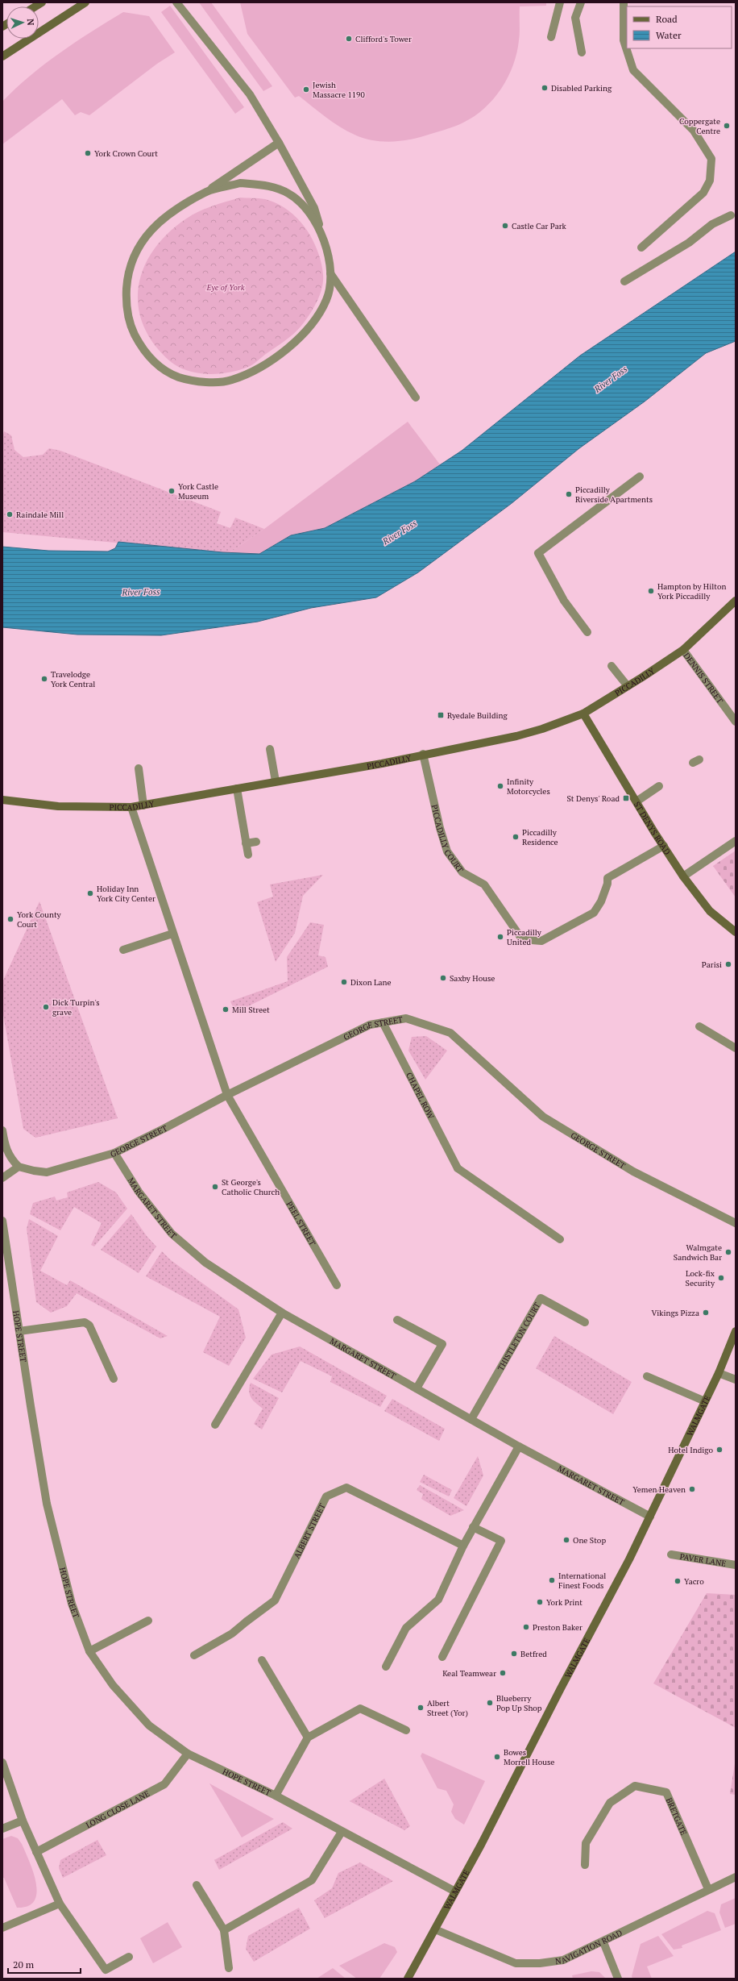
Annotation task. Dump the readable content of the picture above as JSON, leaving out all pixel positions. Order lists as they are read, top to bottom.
{
  "streets": {
    "street": [
      "DENNIS STREET",
      "PICCADILLY",
      "ST DENYS ROAD",
      "PICCADILLY COURT",
      "GEORGE STREET",
      "CHAPEL ROW",
      "MARGARET STREET",
      "PEEL STREET",
      "HOPE STREET",
      "THISTLETON COURT",
      "WALMGATE",
      "ALBERT STREET",
      "PAVER LANE",
      "LONG CLOSE LANE",
      "BRETGATE",
      "NAVIGATION ROAD"
    ]
  },
  "crossings": [
    ["DENNIS STREET", "PICCADILLY"],
    ["PICCADILLY", "ST DENYS ROAD"],
    ["PICCADILLY", "PICCADILLY COURT"],
    ["ST DENYS ROAD", "PICCADILLY COURT"],
    ["GEORGE STREET", "CHAPEL ROW"],
    ["GEORGE STREET", "MARGARET STREET"],
    ["GEORGE STREET", "PEEL STREET"],
    ["MARGARET STREET", "THISTLETON COURT"],
    ["MARGARET STREET", "WALMGATE"],
    ["HOPE STREET", "WALMGATE"],
    ["HOPE STREET", "LONG CLOSE LANE"],
    ["WALMGATE", "NAVIGATION ROAD"],
    ["BRETGATE", "NAVIGATION ROAD"]
  ],
  "water": ["River Foss"],
  "parks": ["Eye of York"],
  "places": {
    "other": [
      "Clifford's Tower",
      "Disabled Parking",
      "Jewish Massacre 1190",
      "Coppergate Centre",
      "York Crown Court",
      "Castle Car Park",
      "York Castle Museum",
      "Piccadilly Riverside Apartments",
      "Raindale Mill",
      "Hampton by Hilton York Piccadilly",
      "Travelodge York Central",
      "Infinity Motorcycles",
      "Piccadilly Residence",
      "Holiday Inn York City Center",
      "York County Court",
      "Piccadilly United",
      "Parisi",
      "Saxby House",
      "Dixon Lane",
      "Dick Turpin's grave",
      "Mill Street",
      "St George's Catholic Church",
      "Walmgate Sandwich Bar",
      "Lock-fix Security",
      "Vikings Pizza",
      "Hotel Indigo",
      "Yemen Heaven",
      "One Stop",
      "International Finest Foods",
      "Yacro",
      "York Print",
      "Preston Baker",
      "Betfred",
      "Keal Teamwear",
      "Blueberry Pop Up Shop",
      "Albert Street (Yor)",
      "Bowes Morrell House"
    ],
    "transit": ["Ryedale Building", "St Denys' Road"]
  },
  "legend": ["Road", "Water"],
  "scale_bar": "20 m",
  "north": "right"
}
